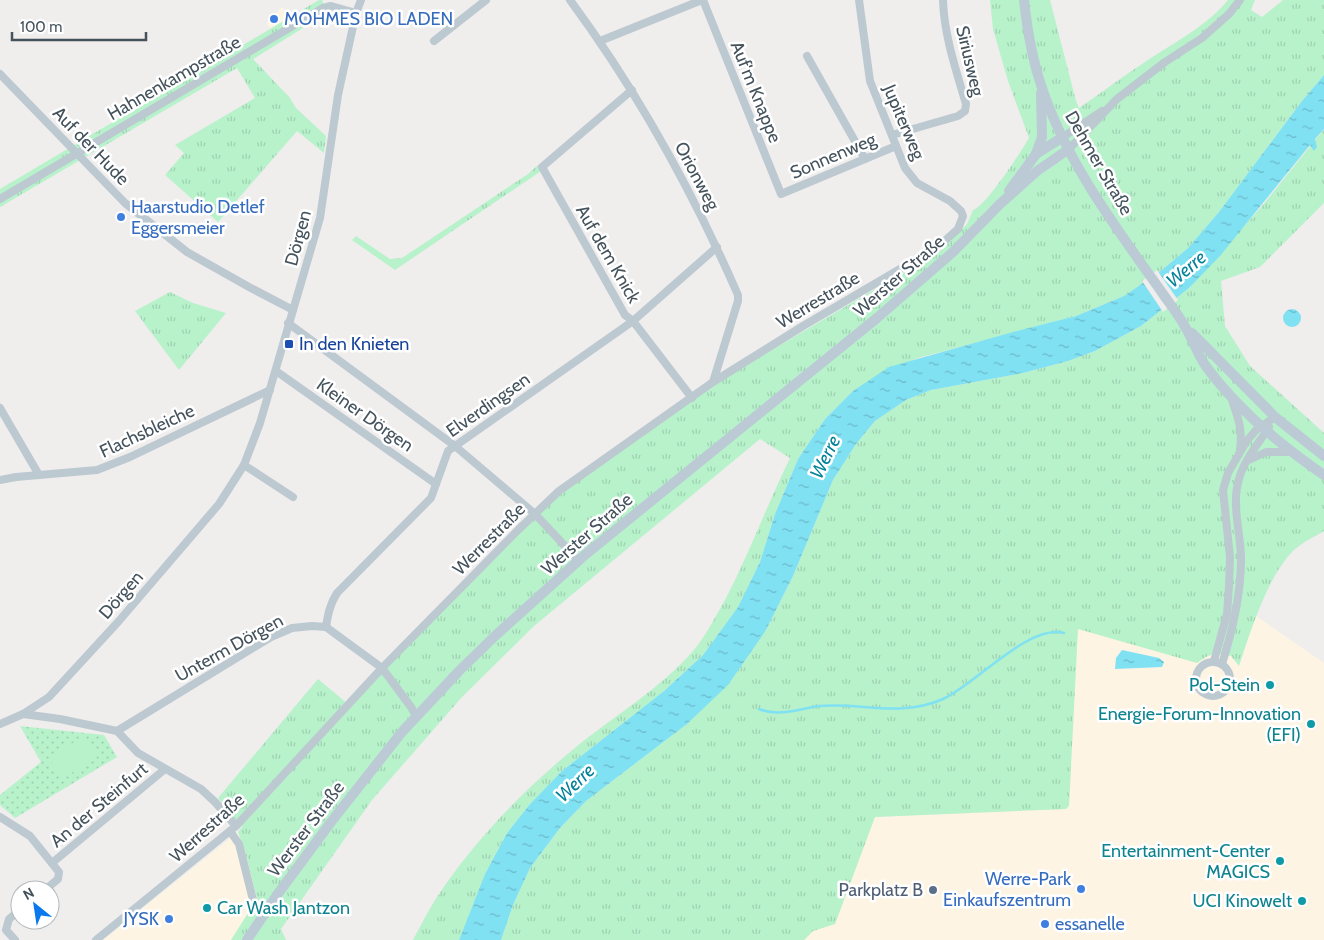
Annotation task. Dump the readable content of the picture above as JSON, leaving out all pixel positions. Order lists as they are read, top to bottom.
{
  "streets": {
    "main road": ["Dehmer Straße", "Werster Straße"],
    "street": [
      "Siriusweg",
      "Hahnenkampstraße",
      "Auf'm Knappe",
      "Jupiterweg",
      "Auf der Hude",
      "Sonnenweg",
      "Orionweg",
      "Dörgen",
      "Auf dem Knick",
      "Werrestraße",
      "Elverdingsen",
      "Kleiner Dörgen",
      "Flachsbleiche",
      "Unterm Dörgen",
      "An der Steinfurt"
    ]
  },
  "crossings": [
    ["Siriusweg", "Jupiterweg"],
    ["Hahnenkampstraße", "Auf der Hude"],
    ["Hahnenkampstraße", "Dörgen"],
    ["Auf'm Knappe", "Sonnenweg"],
    ["Auf'm Knappe", "Orionweg"],
    ["Jupiterweg", "Sonnenweg"],
    ["Jupiterweg", "Werrestraße"],
    ["Auf der Hude", "Dörgen"],
    ["Dehmer Straße", "Werster Straße"],
    ["Orionweg", "Auf dem Knick"],
    ["Orionweg", "Werrestraße"],
    ["Orionweg", "Elverdingsen"],
    ["Dörgen", "Kleiner Dörgen"],
    ["Dörgen", "Flachsbleiche"],
    ["Auf dem Knick", "Werrestraße"],
    ["Auf dem Knick", "Elverdingsen"],
    ["Elverdingsen", "Kleiner Dörgen"],
    ["Elverdingsen", "Unterm Dörgen"]
  ],
  "water": ["Werre"],
  "places": {
    "other": [
      "MOHMES BIO LADEN",
      "Haarstudio Detlef Eggersmeier",
      "Pol-Stein",
      "Energie-Forum-Innovation (EFI)",
      "Entertainment-Center MAGICS",
      "Werre-Park Einkaufszentrum",
      "Parkplatz B",
      "UCI Kinowelt",
      "Car Wash Jantzon",
      "JYSK",
      "essanelle"
    ],
    "transit": ["In den Knieten"]
  },
  "scale_bar": "100 m",
  "north": "top left"
}
